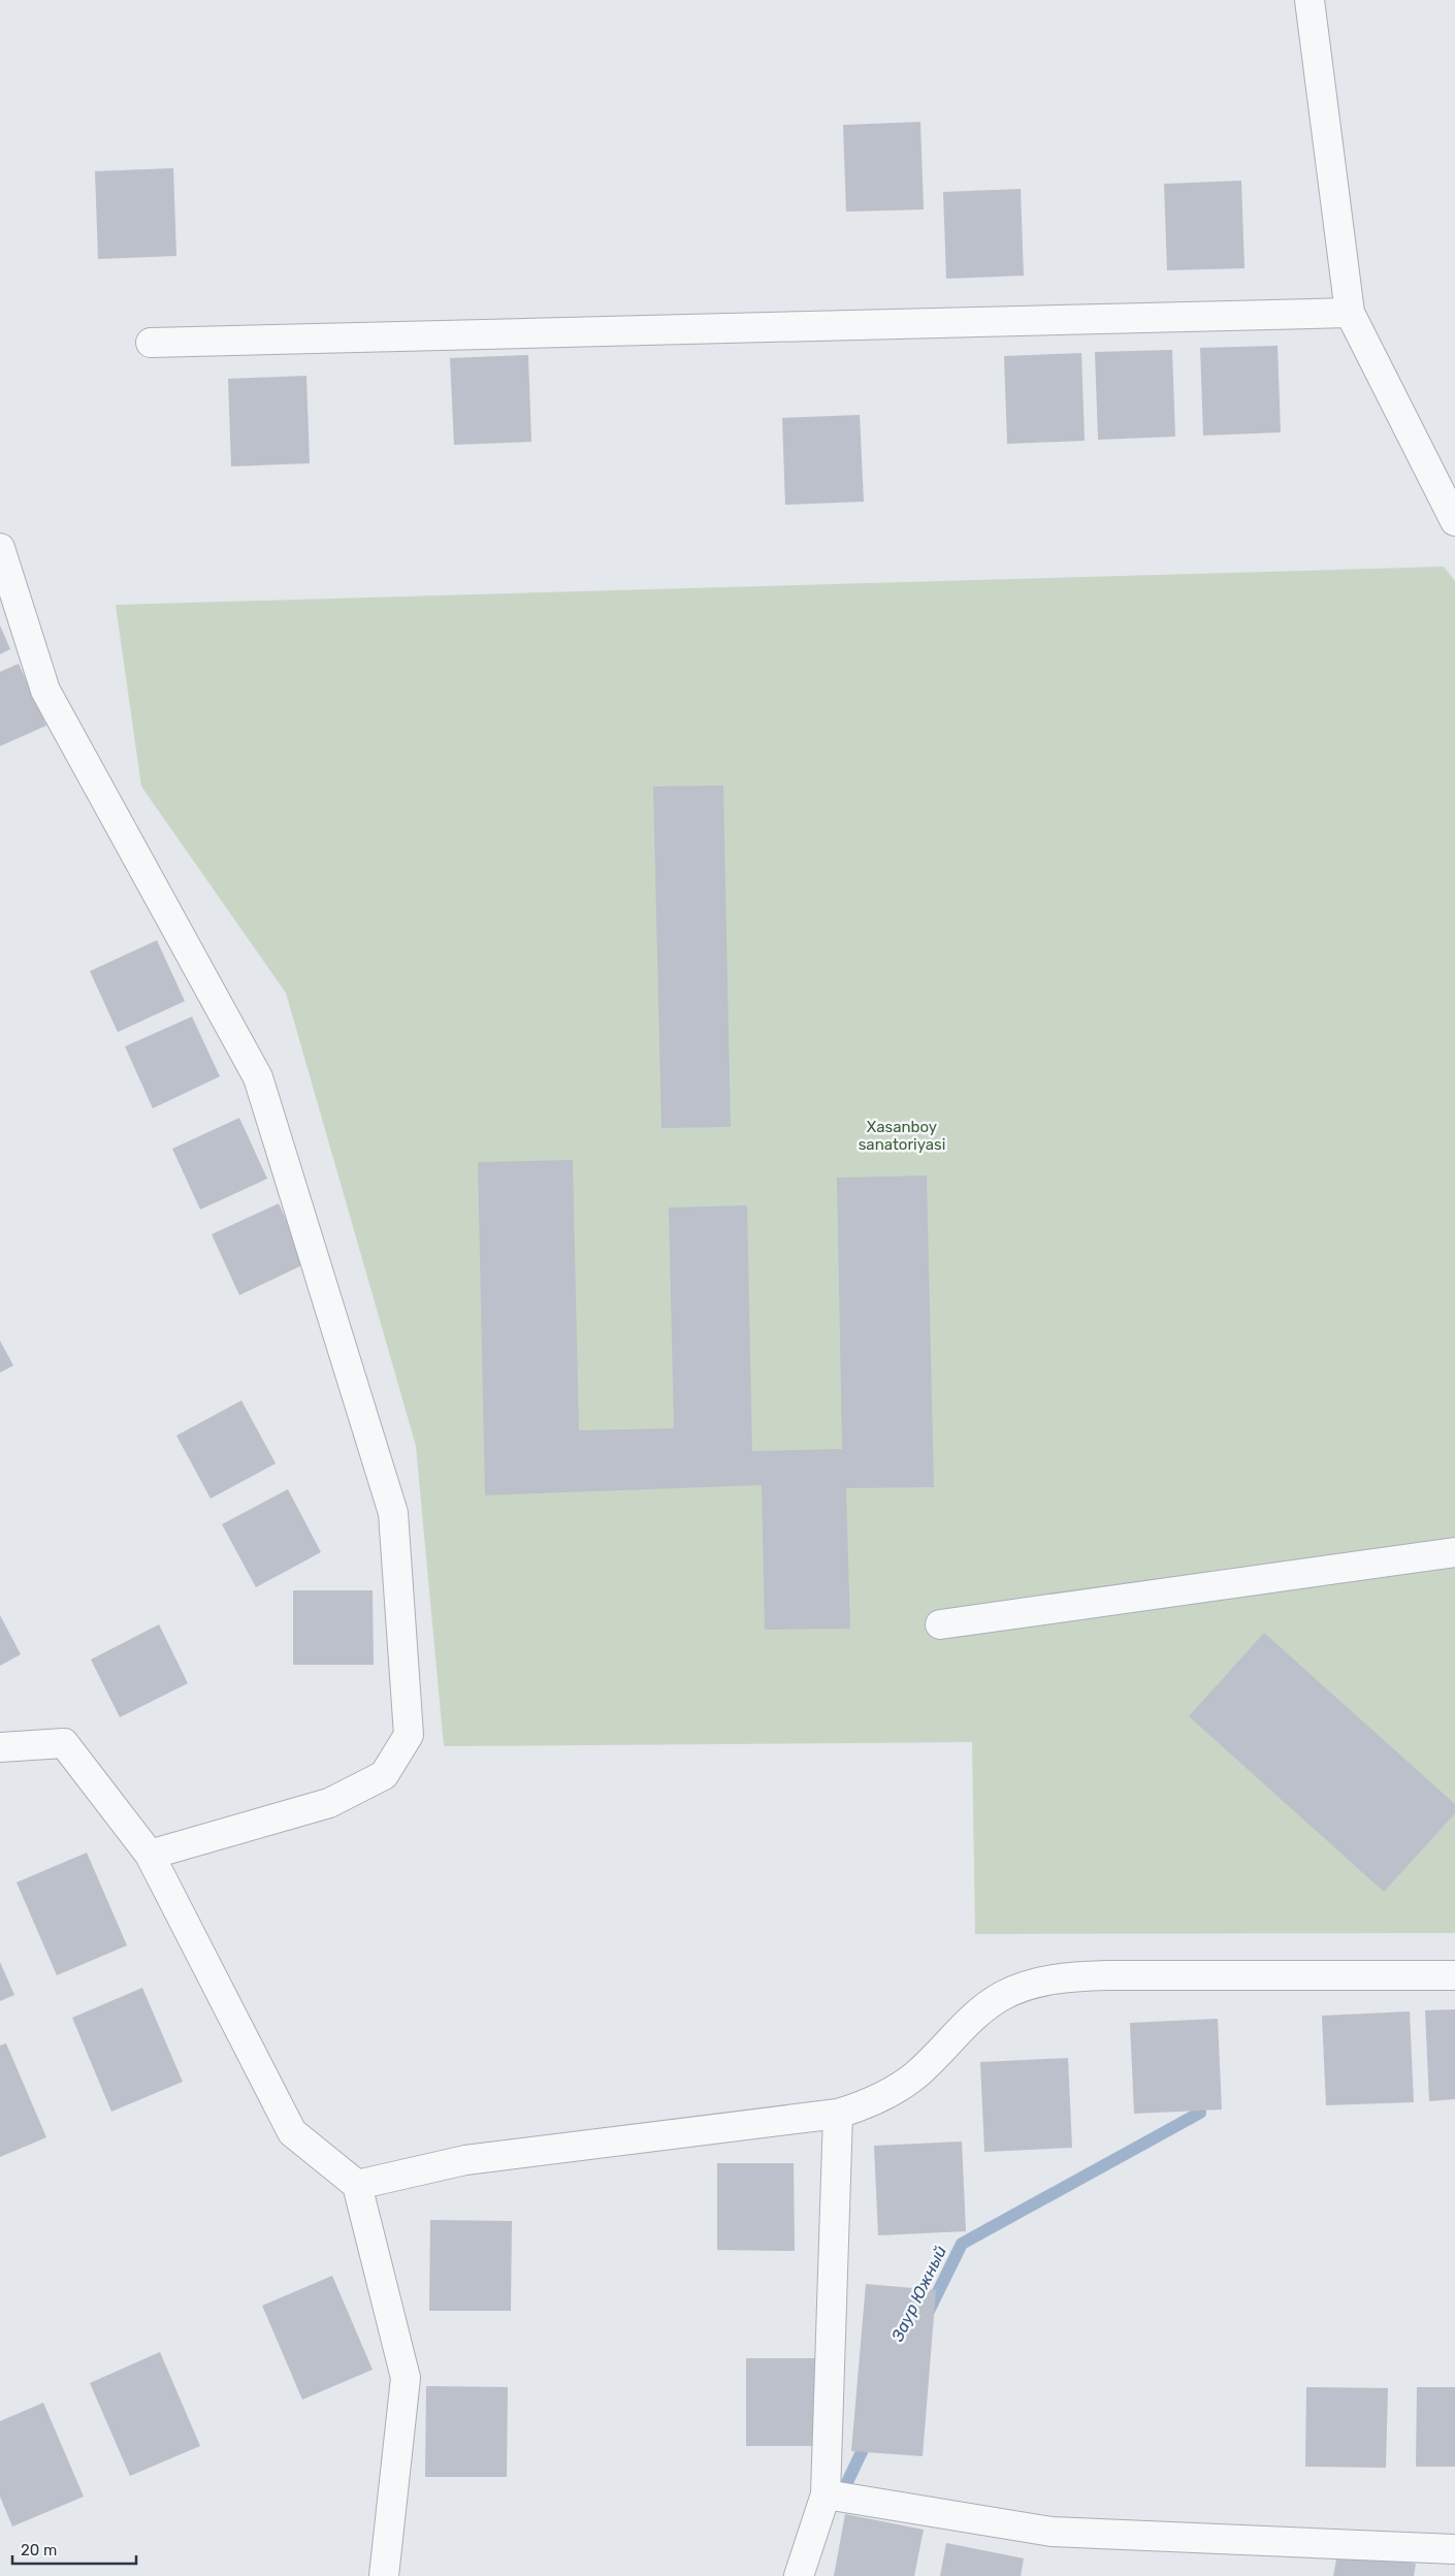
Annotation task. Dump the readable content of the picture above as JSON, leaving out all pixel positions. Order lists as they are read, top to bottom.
{
  "water": ["Заур Южный"],
  "parks": ["Xasanboy sanatoriyasi"],
  "scale_bar": "20 m"
}
